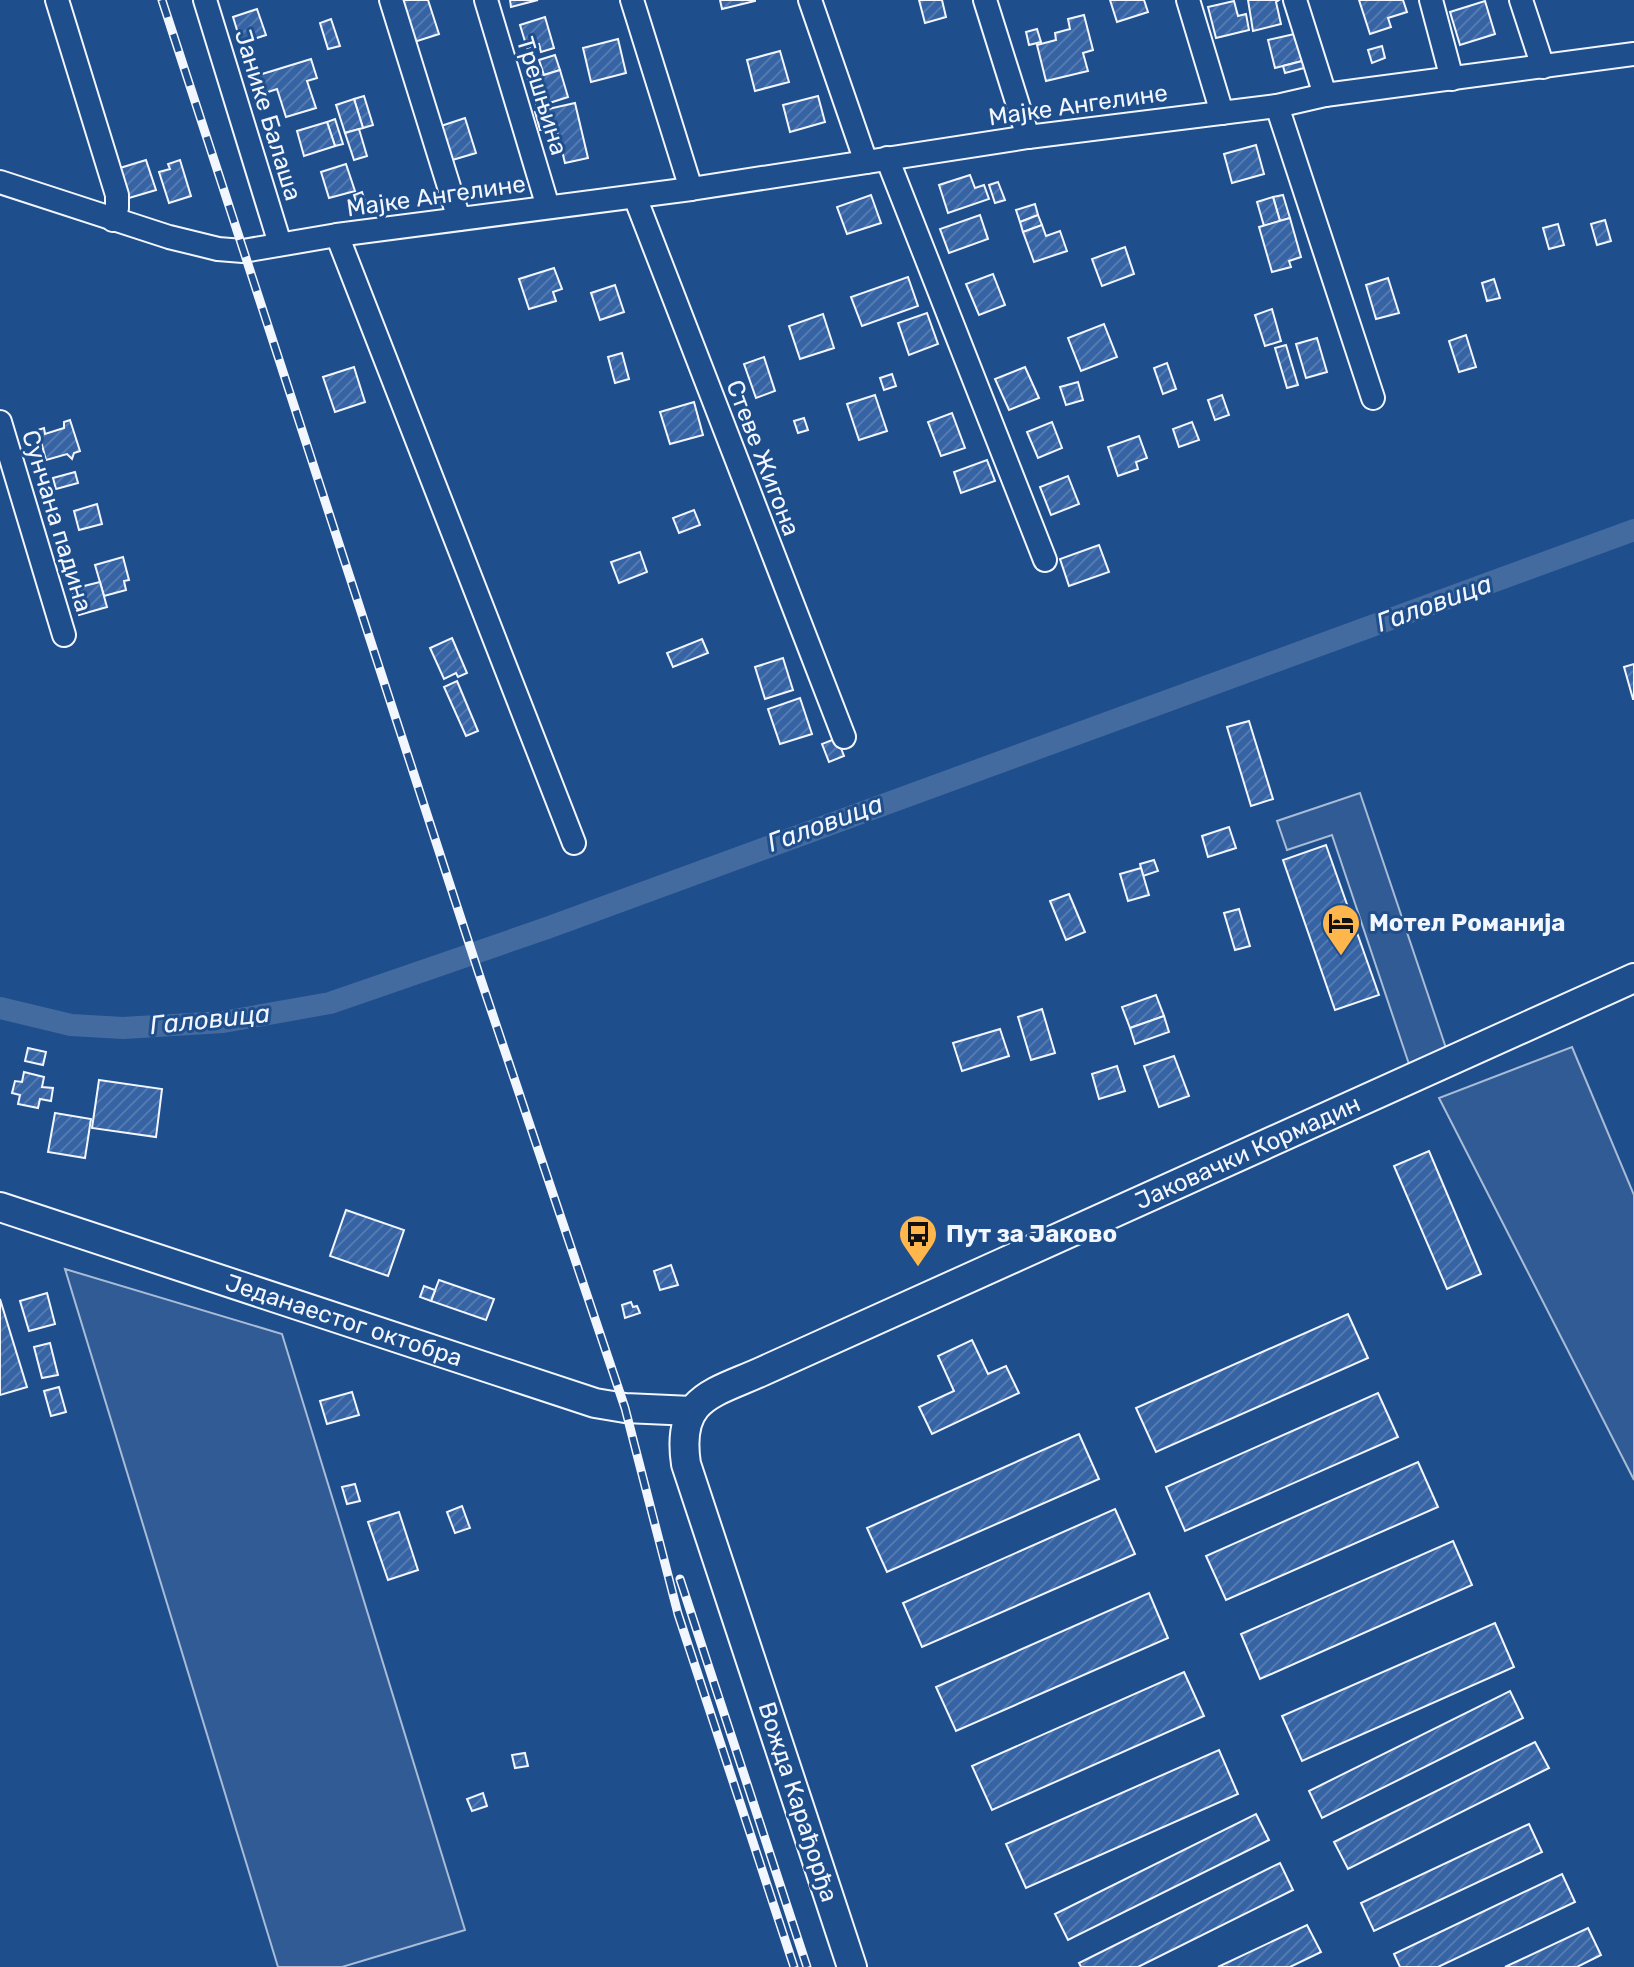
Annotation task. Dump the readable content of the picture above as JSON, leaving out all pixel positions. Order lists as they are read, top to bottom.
{
  "streets": {
    "main road": ["Јаковачки Кормадин", "Једанаестог октобра", "Вожда Карађорђа"],
    "street": [
      "Трешњина",
      "Мајке Ангелине",
      "Јанике Балаша",
      "Стеве Жигона",
      "Сунчана падина"
    ]
  },
  "crossings": [
    ["Трешњина", "Мајке Ангелине"],
    ["Мајке Ангелине", "Јанике Балаша"],
    ["Мајке Ангелине", "Стеве Жигона"],
    ["Јаковачки Кормадин", "Једанаестог октобра"],
    ["Јаковачки Кормадин", "Вожда Карађорђа"],
    ["Једанаестог октобра", "Вожда Карађорђа"]
  ],
  "water": ["Галовица"],
  "places": {
    "hotel": ["Мотел Романија"],
    "bus stop": ["Пут за Јаково"]
  }
}
